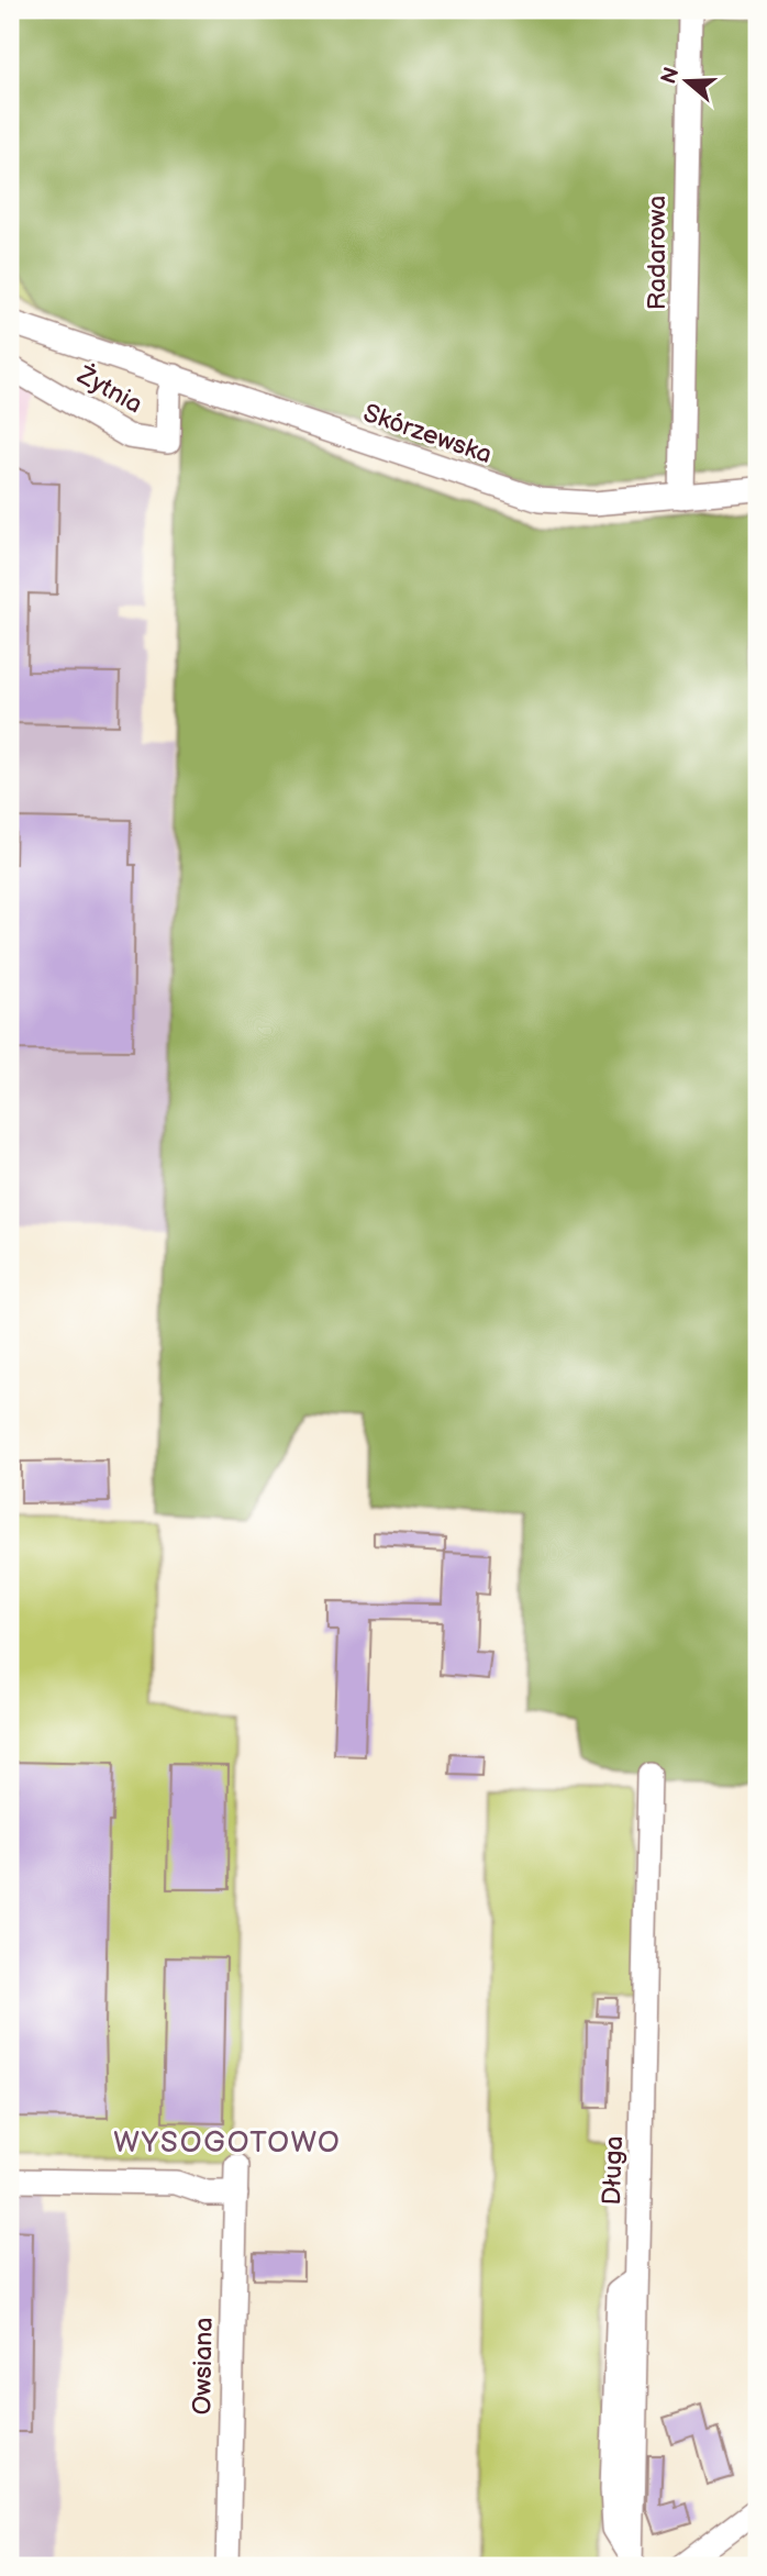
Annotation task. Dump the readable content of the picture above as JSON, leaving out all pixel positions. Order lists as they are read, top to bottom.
{
  "streets": {
    "street": [
      "Radarowa",
      "Żytnia",
      "Skórzewska",
      "Długa",
      "Owsiana"
    ]
  },
  "crossings": [
    ["Radarowa", "Skórzewska"],
    ["Żytnia", "Skórzewska"]
  ],
  "districts": ["WYSOGOTOWO"],
  "north": "left"
}
